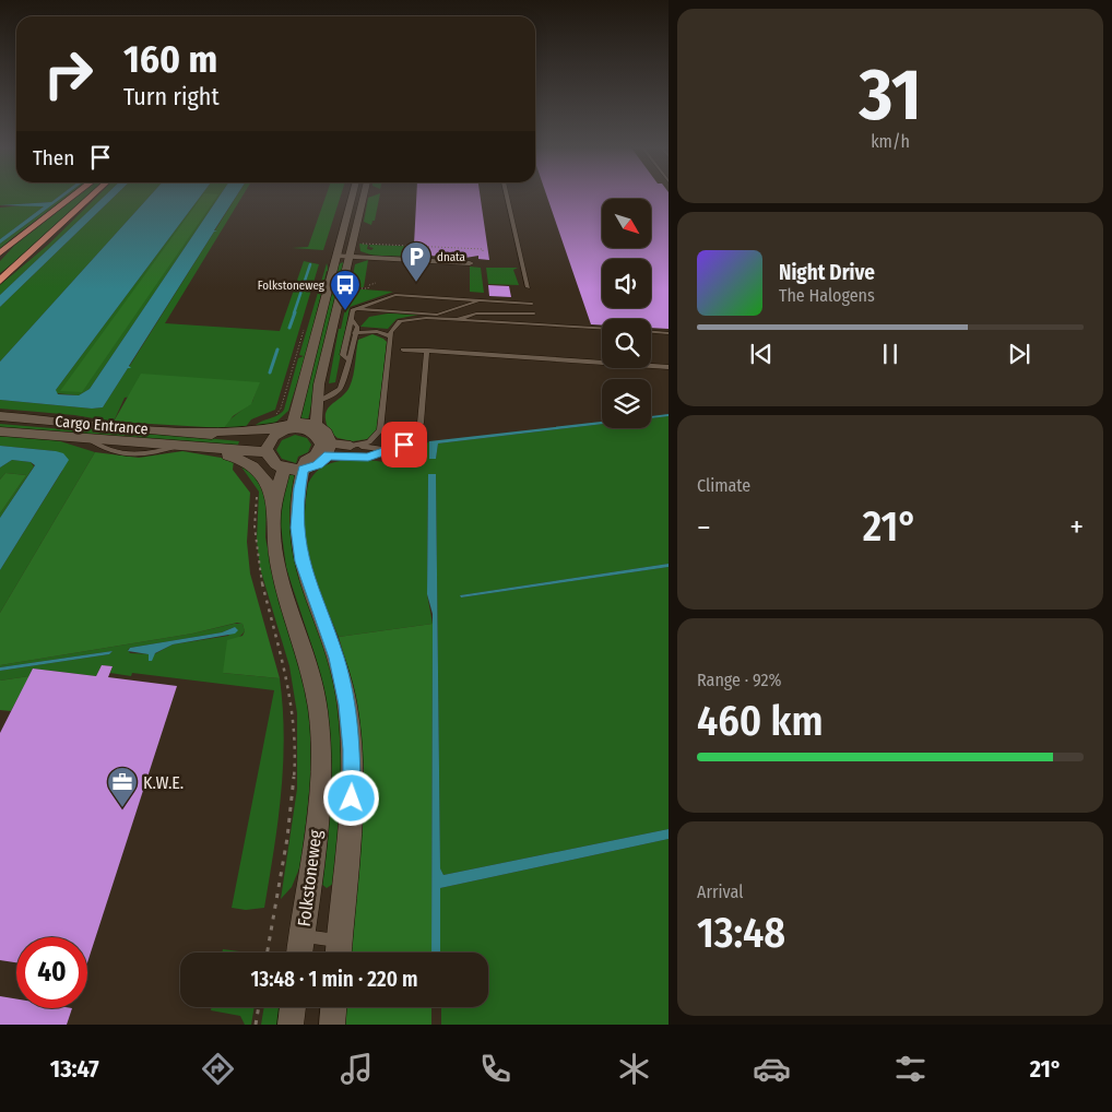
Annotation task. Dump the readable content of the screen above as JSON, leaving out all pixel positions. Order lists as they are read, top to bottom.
{
  "streets": {
    "street": ["Cargo Entrance", "Folkstoneweg"]
  },
  "crossings": [
    ["Cargo Entrance", "Folkstoneweg"]
  ],
  "places": {
    "parking": ["dnata"],
    "bus stop": ["Folkstoneweg"],
    "office": ["K.W.E."]
  },
  "north": "bottom right",
  "page": {
    "tile": [
      ["31", "km/h"],
      "Climate",
      ["Range · 92%", "460 km"],
      ["Arrival", "13:48"]
    ],
    "turn": ["160 m", "Turn right"],
    "then": "Then",
    "song": ["Night Drive", "The Halogens"],
    "heat": ["−", "21°", "+"],
    "limit": "40",
    "trip": "13:48 · 1 min · 220 m",
    "tabs": ["13:47", "21°"]
  }
}
